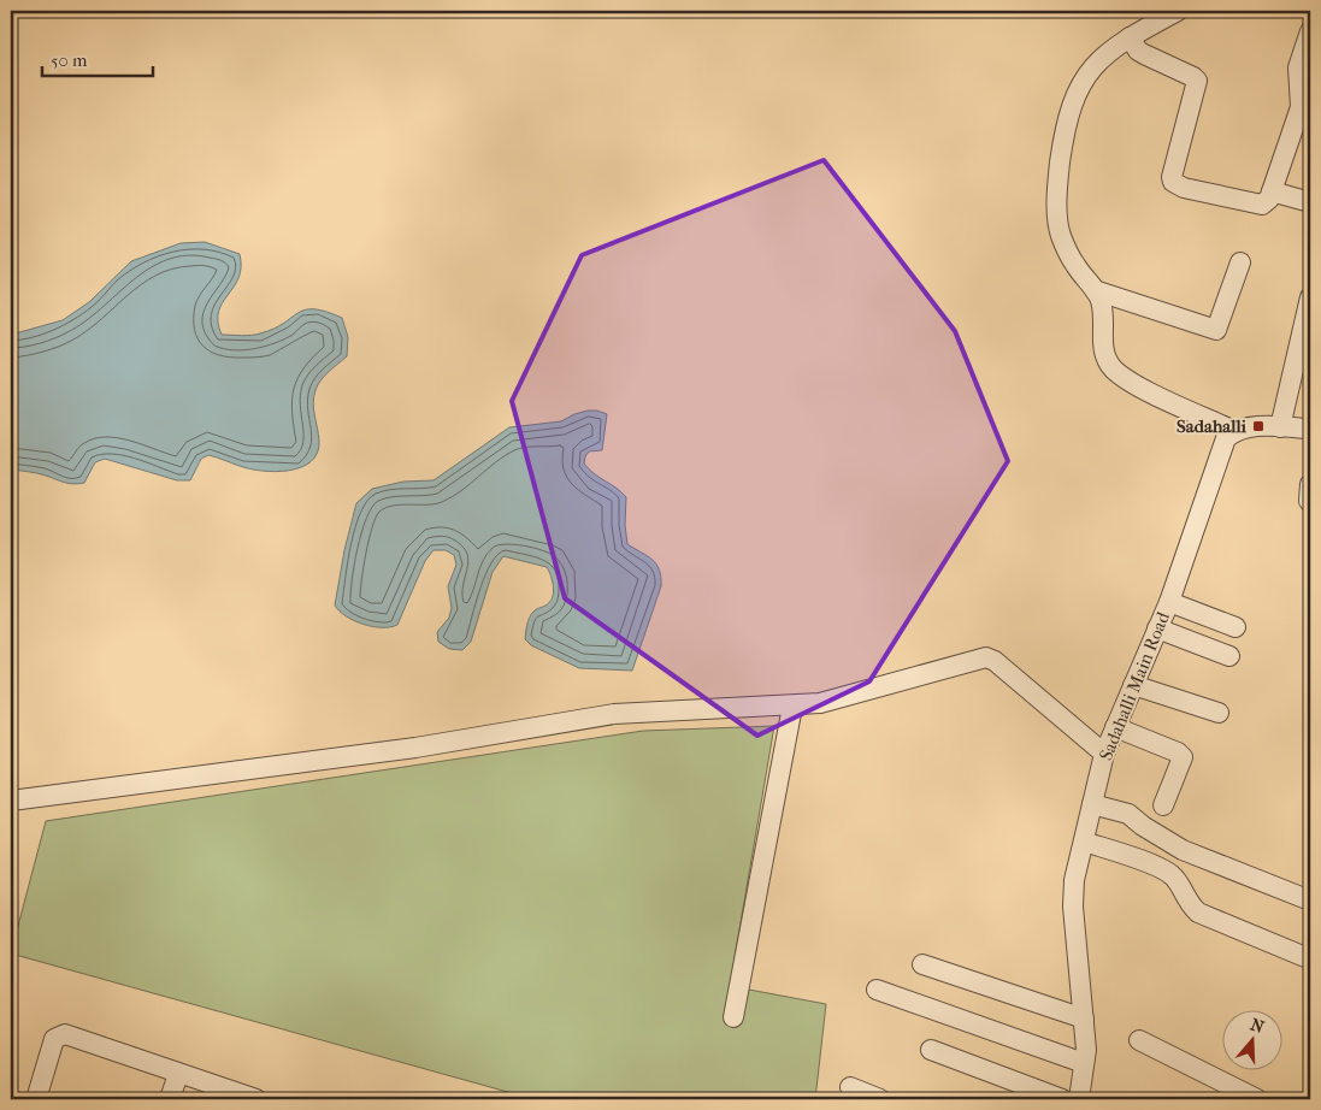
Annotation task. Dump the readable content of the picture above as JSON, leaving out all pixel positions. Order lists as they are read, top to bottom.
{
  "streets": {
    "street": ["Sadahalli Main Road"]
  },
  "places": {
    "transit": ["Sadahalli"]
  },
  "scale_bar": "50 m",
  "north": "top"
}
